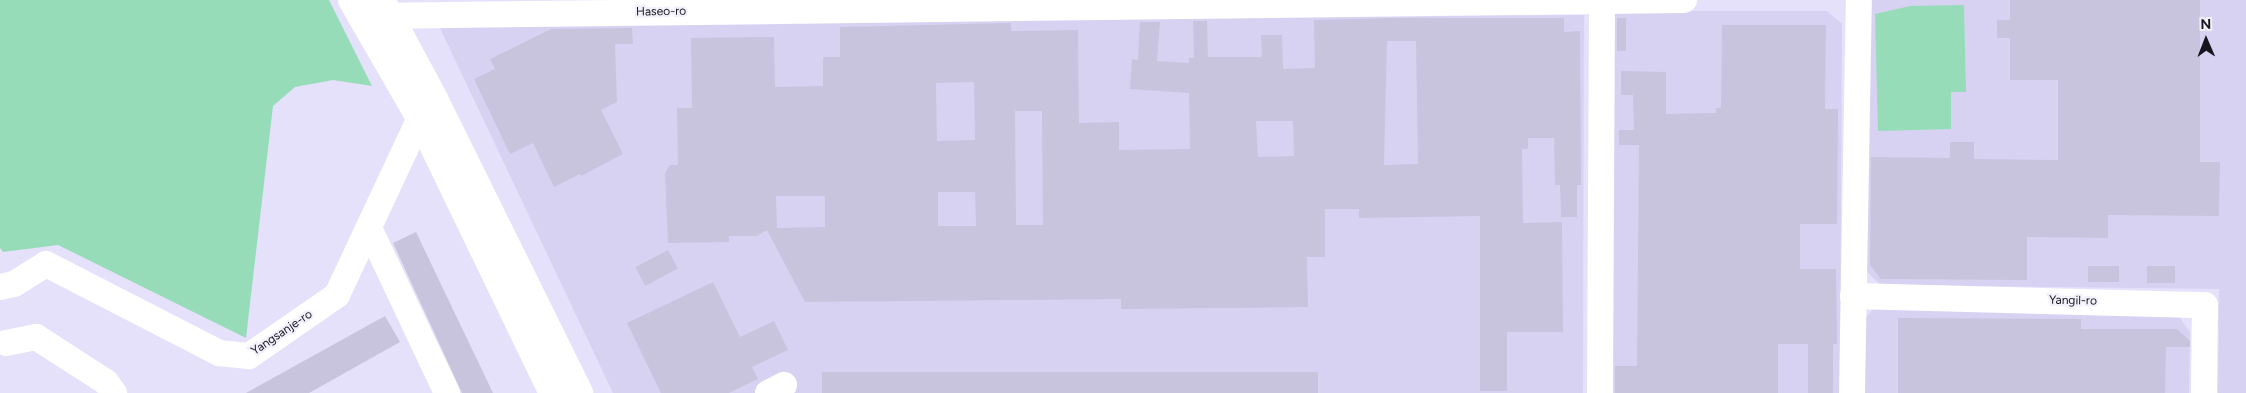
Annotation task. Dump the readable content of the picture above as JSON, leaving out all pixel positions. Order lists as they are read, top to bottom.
{
  "streets": {
    "main road": ["Haseo-ro"],
    "street": ["Yangil-ro", "Yangsanje-ro"]
  },
  "crossings": [
    ["Haseo-ro", "Yangsanje-ro"]
  ],
  "north": "top"
}
